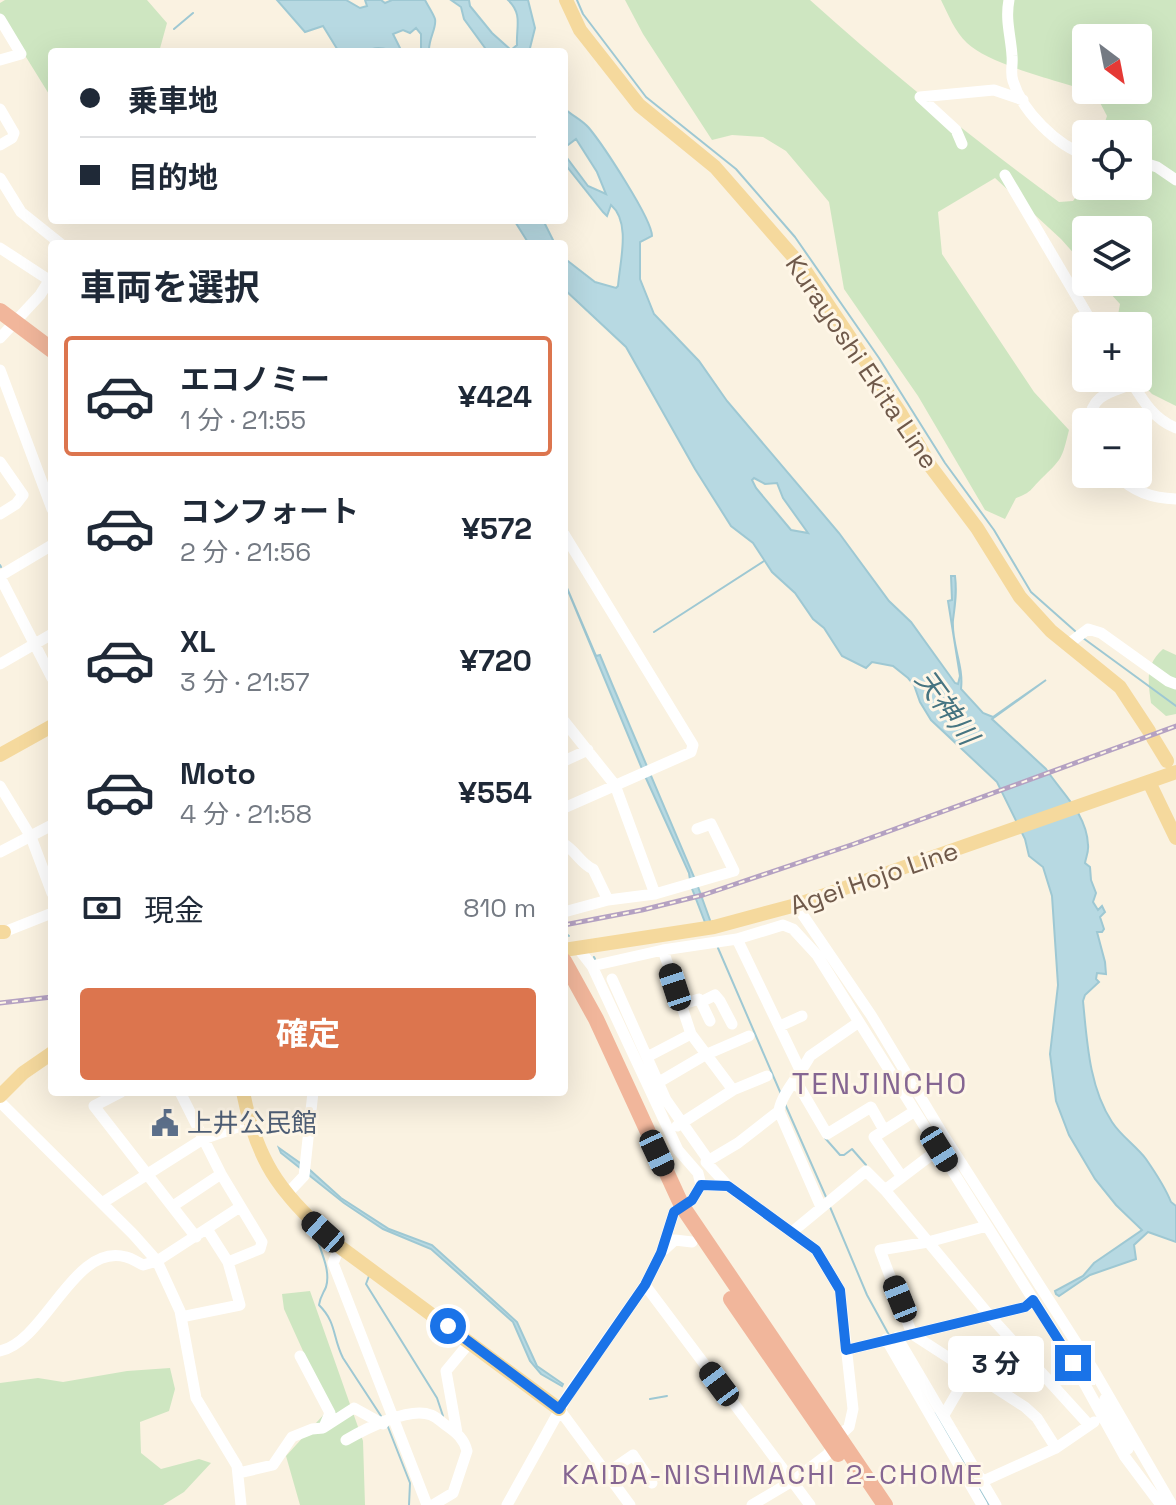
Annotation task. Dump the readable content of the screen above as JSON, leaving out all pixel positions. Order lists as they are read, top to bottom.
{
  "streets": {
    "main road": ["Kurayoshi Ekita Line", "Agei Hojo Line"]
  },
  "crossings": [
    ["Kurayoshi Ekita Line", "Agei Hojo Line"]
  ],
  "districts": ["TENJINCHO", "KAIDA-NISHIMACHI 2-CHOME"],
  "water": ["天神川"],
  "places": {
    "public building": ["上井公民館"]
  },
  "north": "bottom right",
  "page": {
    "map_buttons": ["+", "−"],
    "banner": ["乗車地", "目的地"],
    "heading": "車両を選択",
    "list": [
      {
        "name": "エコノミー",
        "note": "1 分 · 21:55",
        "value": "¥424"
      },
      {
        "name": "コンフォート",
        "note": "2 分 · 21:56",
        "value": "¥572"
      },
      {
        "name": "XL",
        "note": "3 分 · 21:57",
        "value": "¥720"
      },
      {
        "name": "Moto",
        "note": "4 分 · 21:58",
        "value": "¥554"
      }
    ],
    "pay": ["現金", "810 m"],
    "buttons": "確定",
    "bubble": "3 分"
  }
}
